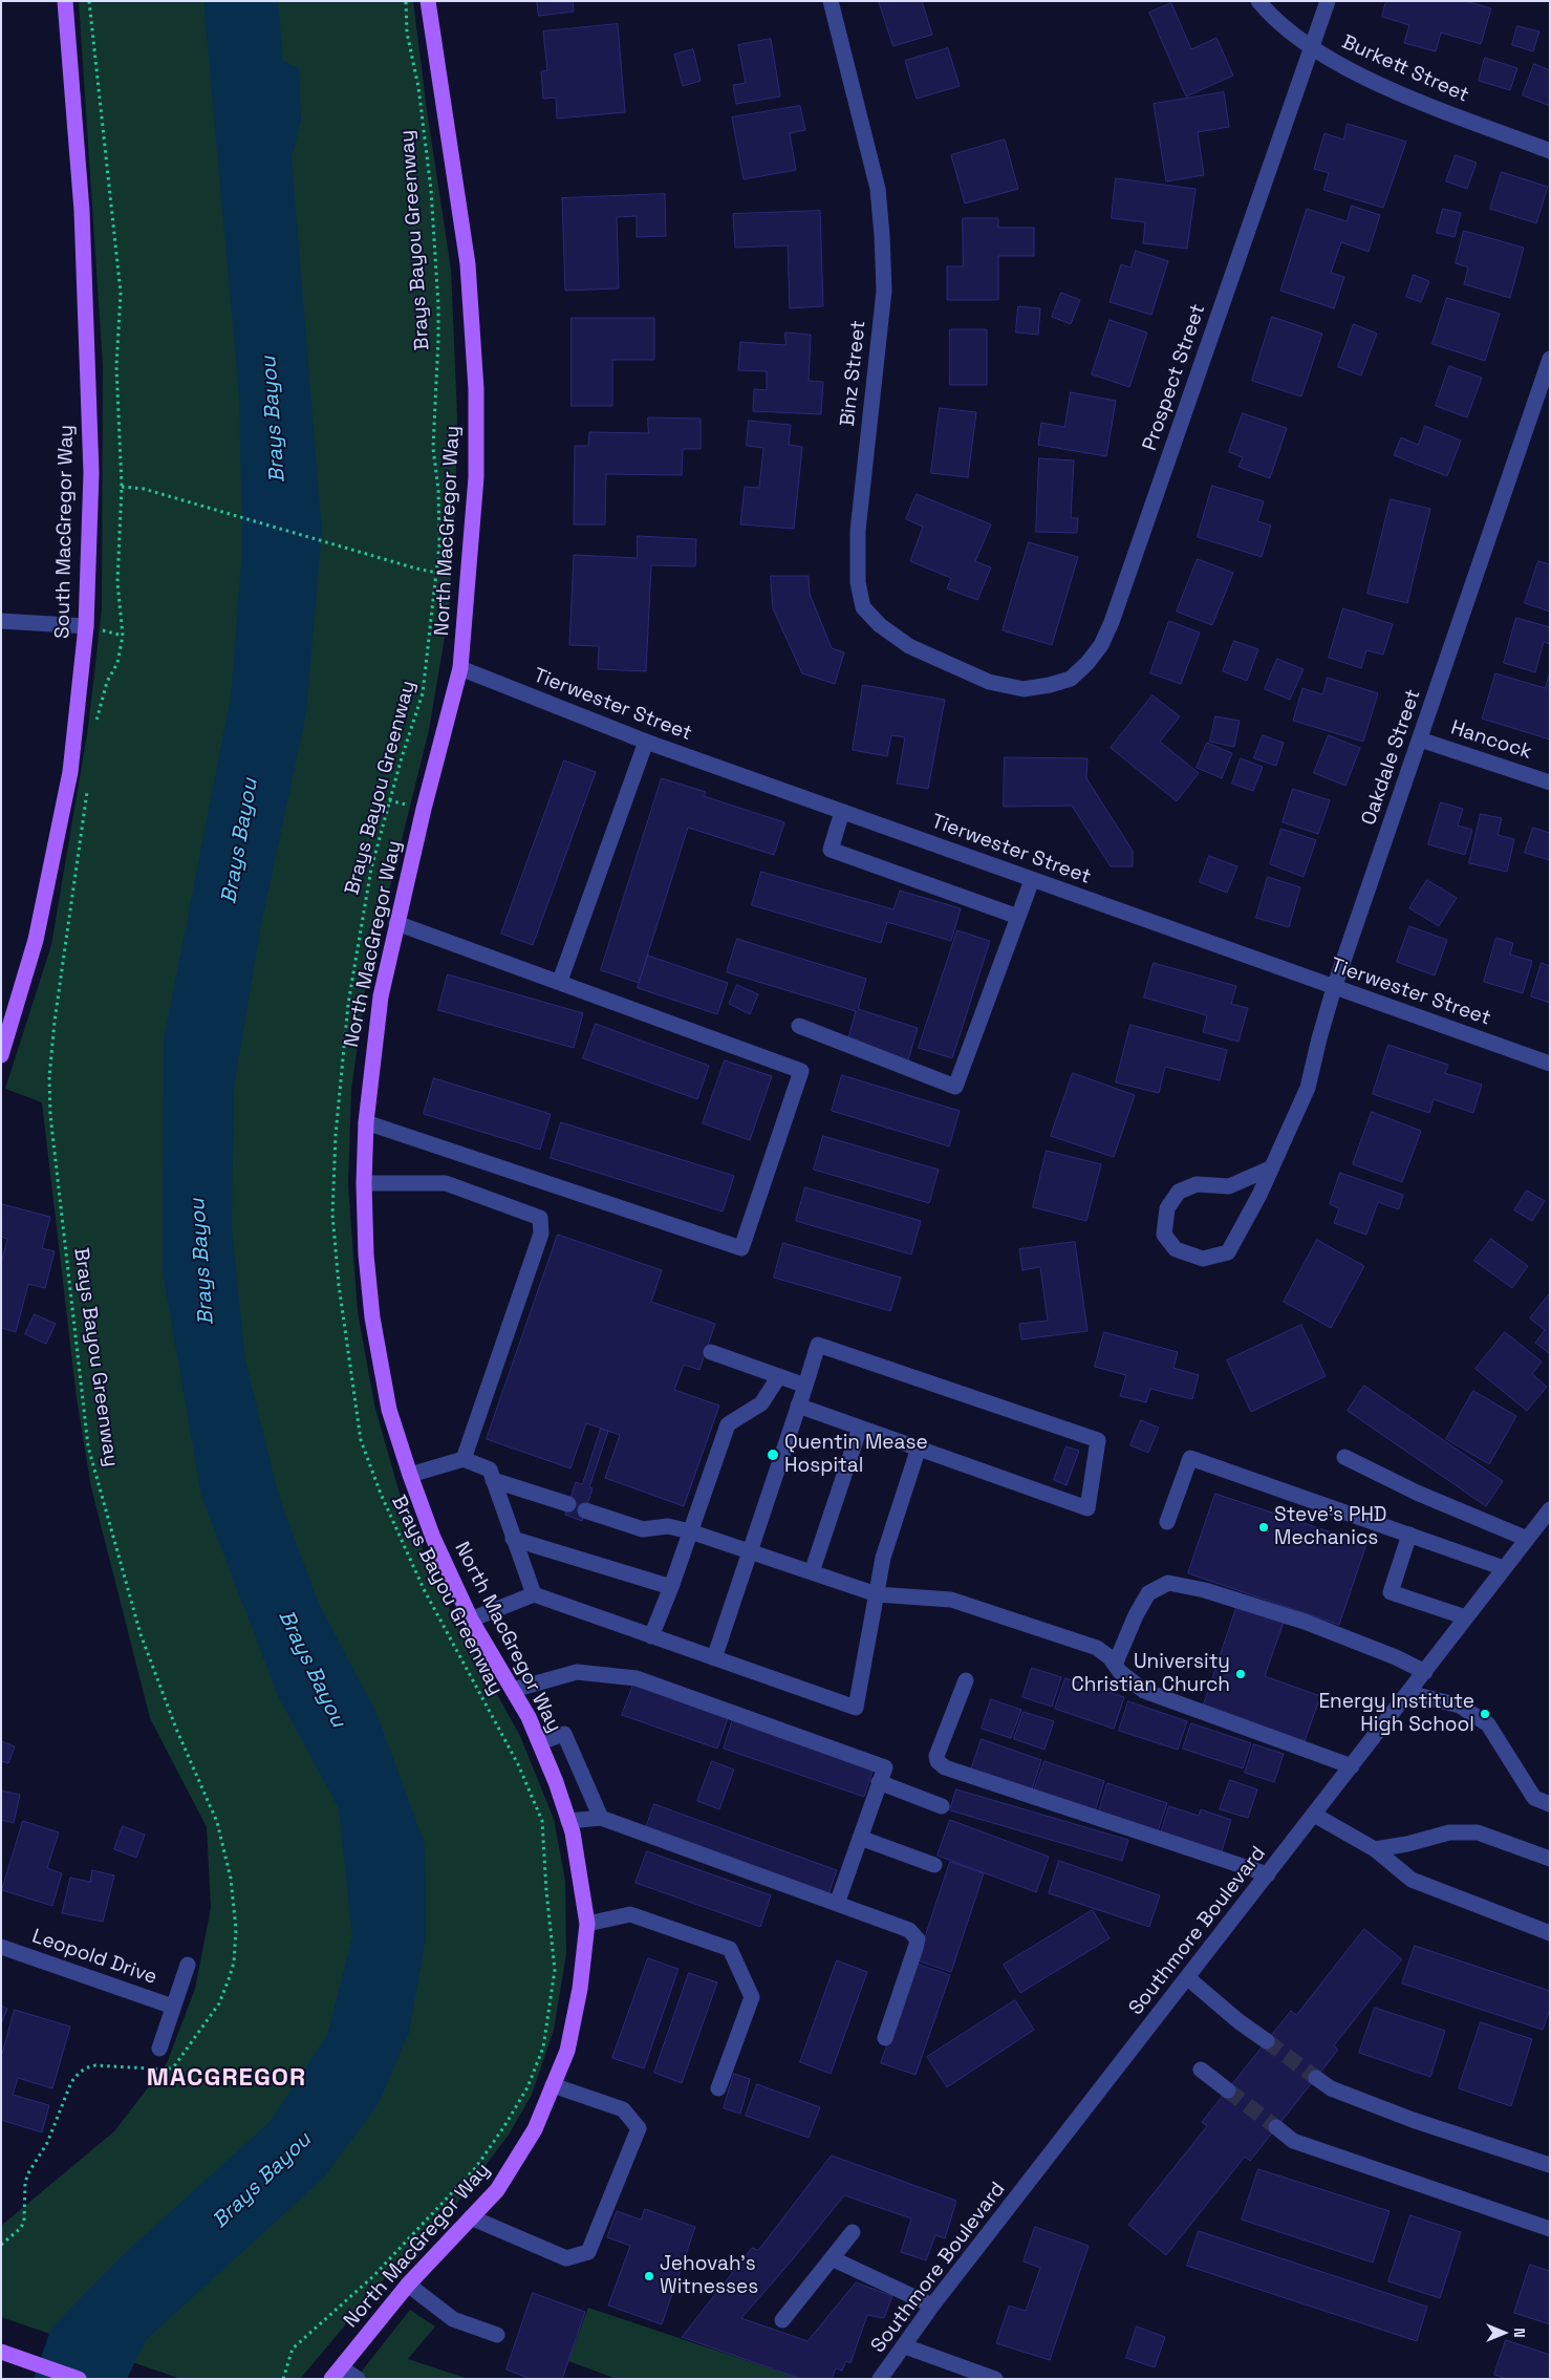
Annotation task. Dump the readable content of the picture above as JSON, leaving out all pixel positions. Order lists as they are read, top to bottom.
{
  "streets": {
    "main road": ["North MacGregor Way", "South MacGregor Way"],
    "street": [
      "Burkett Street",
      "Binz Street",
      "Prospect Street",
      "Tierwester Street",
      "Hancock",
      "Oakdale Street",
      "Southmore Boulevard",
      "Leopold Drive"
    ],
    "path": ["Brays Bayou Greenway"]
  },
  "crossings": [
    ["Burkett Street", "Prospect Street"],
    ["Binz Street", "Prospect Street"],
    ["North MacGregor Way", "Tierwester Street"],
    ["Tierwester Street", "Oakdale Street"],
    ["Hancock", "Oakdale Street"]
  ],
  "districts": ["MACGREGOR"],
  "water": ["Brays Bayou"],
  "places": [
    "Quentin Mease Hospital",
    "Steve's PHD Mechanics",
    "University Christian Church",
    "Energy Institute High School",
    "Jehovah's Witnesses"
  ],
  "north": "right"
}
